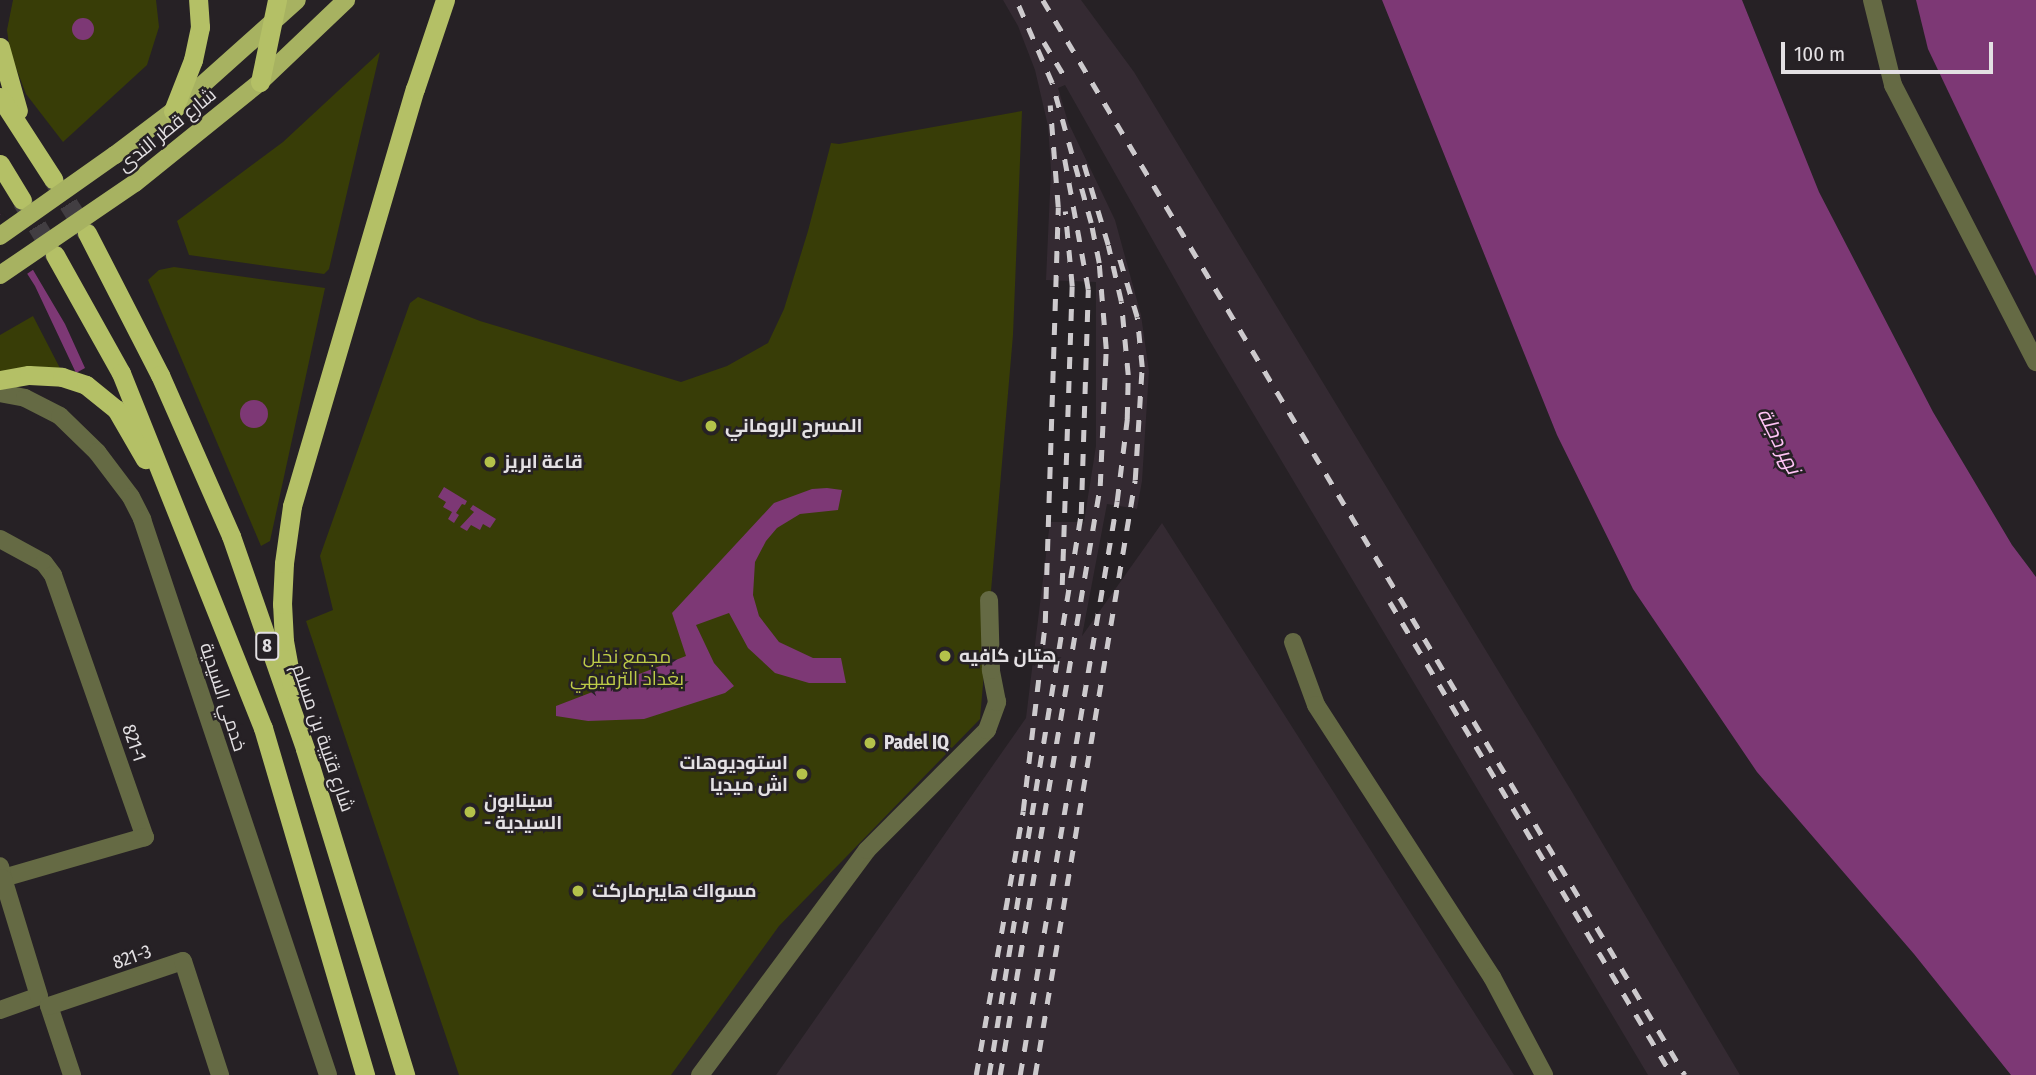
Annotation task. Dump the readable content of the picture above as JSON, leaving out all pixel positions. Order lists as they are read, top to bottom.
{
  "streets": {
    "highway": ["8", "شارع قتيبة بن مسلم"],
    "main road": ["شارع قطر الندى"],
    "street": ["خدمي السيدية", "821-1", "821-3"]
  },
  "water": ["نهر دجلة"],
  "parks": ["مجمع نخيل بغداد الترفيهي"],
  "places": [
    "المسرح الروماني",
    "قاعة ابريز",
    "هتان كافيه",
    "Padel IQ",
    "استوديوهات اش ميديا",
    "سينابون - السيدية",
    "مسواك هايبرماركت"
  ],
  "scale_bar": "100 m"
}
